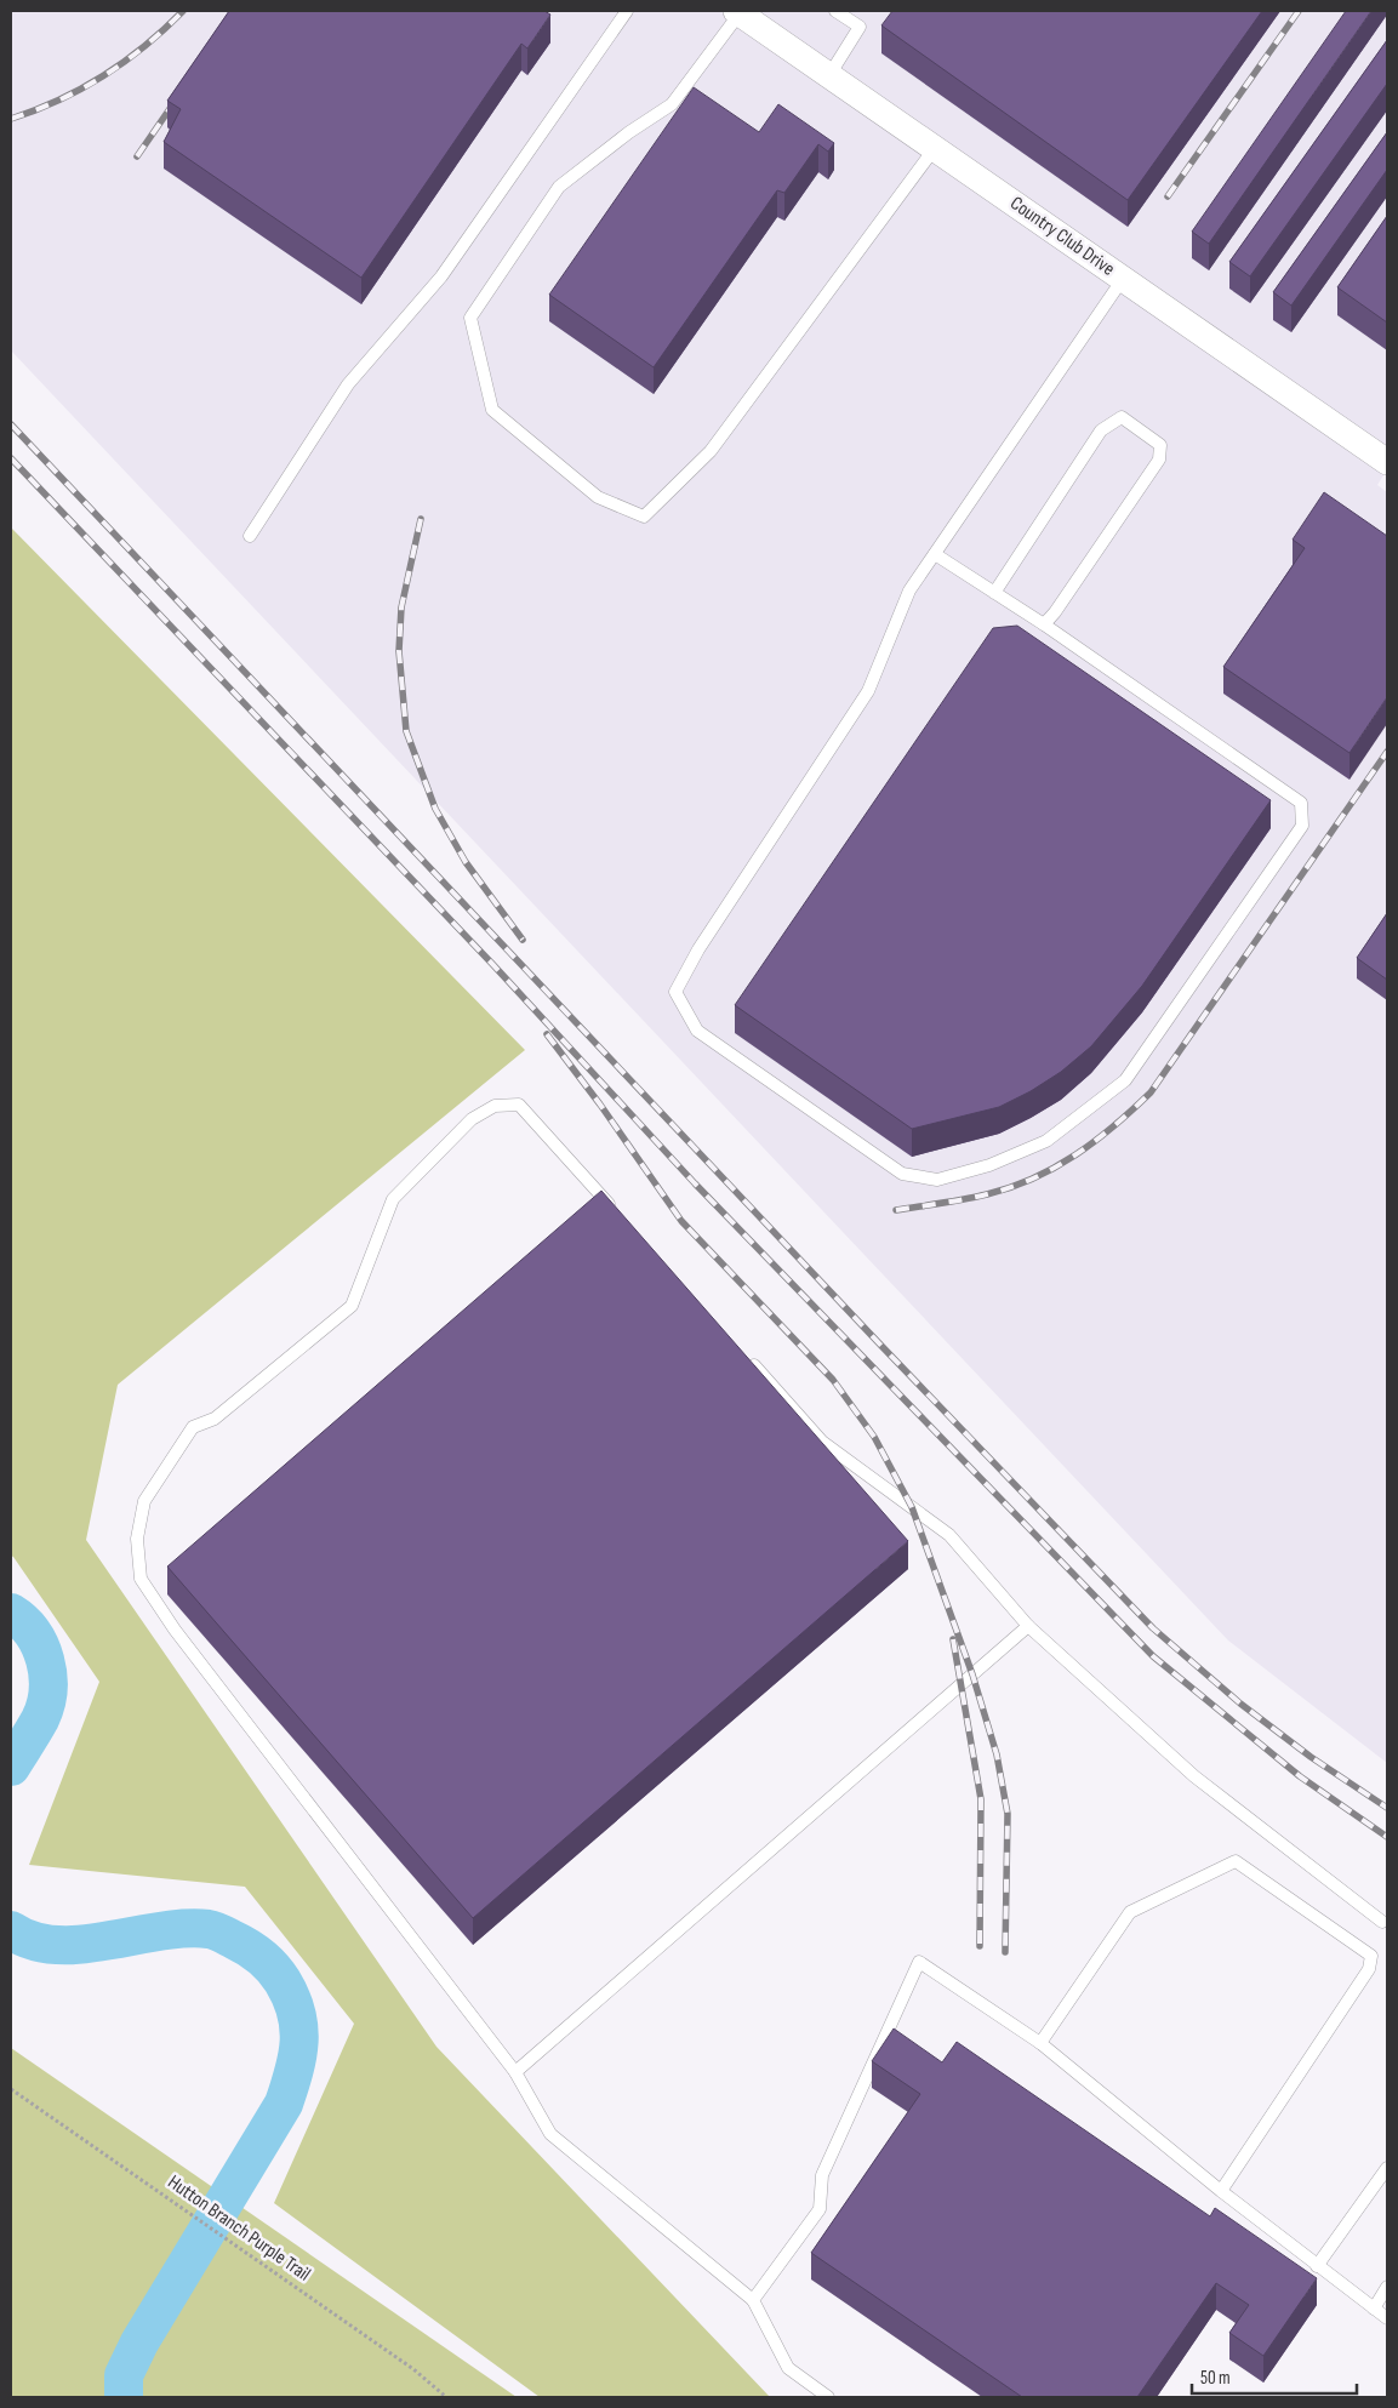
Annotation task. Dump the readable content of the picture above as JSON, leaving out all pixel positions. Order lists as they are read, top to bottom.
{
  "streets": {
    "street": ["Country Club Drive"],
    "path": ["Hutton Branch Purple Trail"]
  },
  "scale_bar": "50 m"
}
